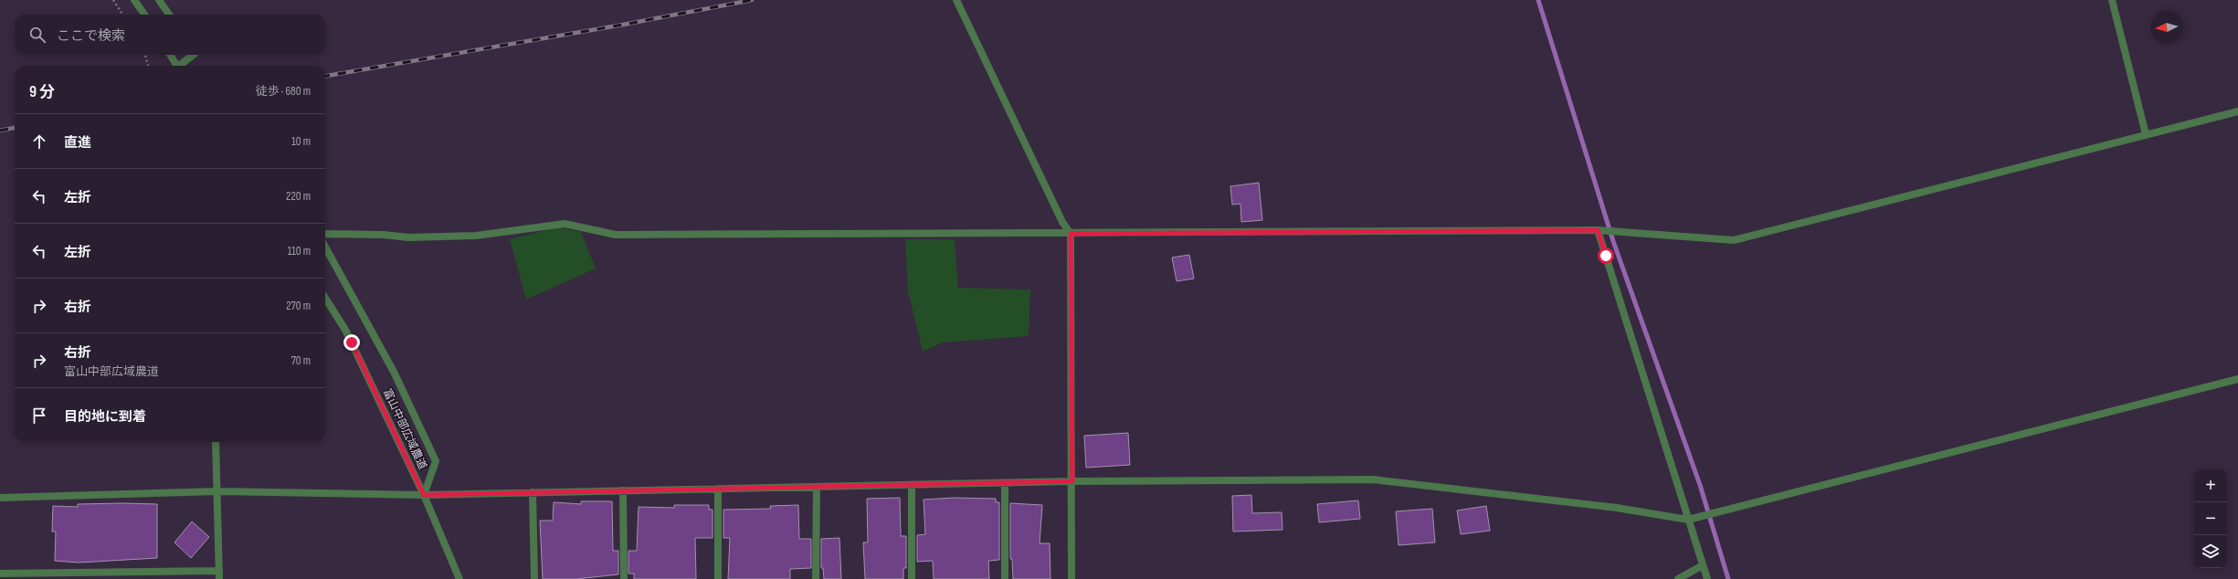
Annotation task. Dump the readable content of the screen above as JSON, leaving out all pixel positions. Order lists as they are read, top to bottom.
{
  "streets": {
    "street": ["富山中部広域農道"]
  },
  "north": "left",
  "page": {
    "search": "ここで検索",
    "heading": ["9 分", "徒歩 · 680 m"],
    "list": [
      ["直進", "10 m"],
      ["左折", "220 m"],
      ["左折", "110 m"],
      ["右折", "270 m"],
      ["右折", "富山中部広域農道", "70 m"],
      "目的地に到着"
    ],
    "map_buttons": ["+", "−"]
  }
}
